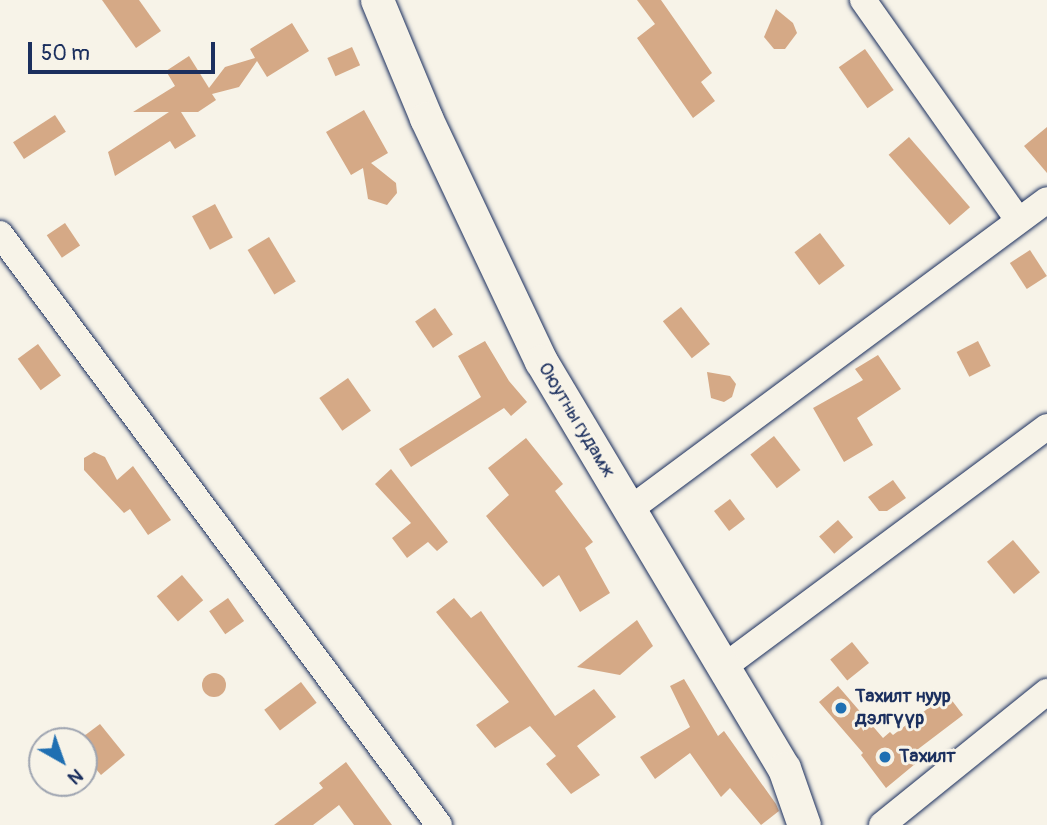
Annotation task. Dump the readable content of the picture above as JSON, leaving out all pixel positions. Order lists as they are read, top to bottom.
{
  "streets": {
    "street": ["Оюутны гудамж"]
  },
  "places": ["Тахилт нуур дэлгүүр", "Тахилт"],
  "scale_bar": "50 m",
  "north": "bottom right"
}
